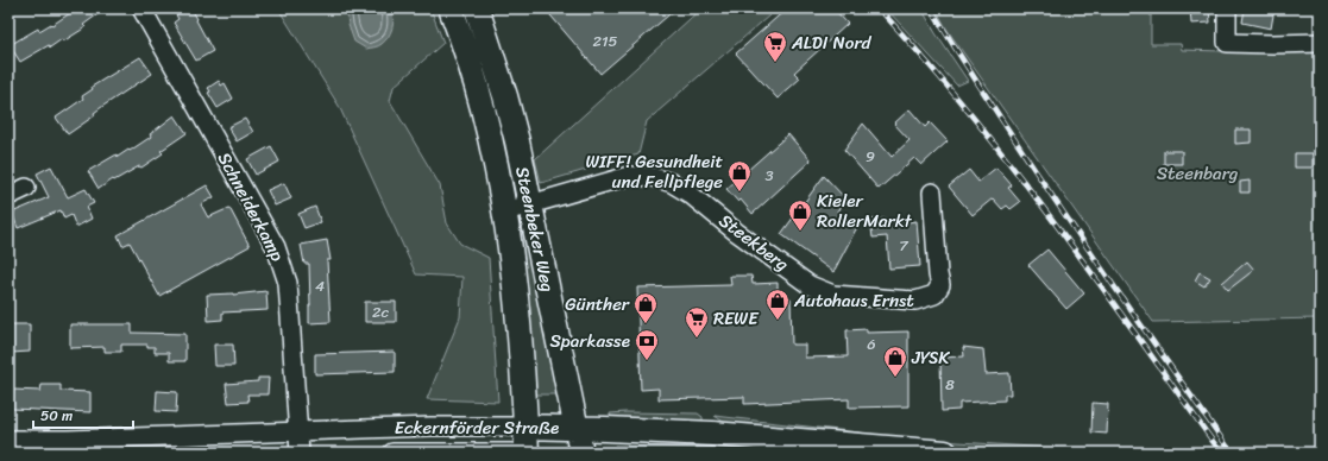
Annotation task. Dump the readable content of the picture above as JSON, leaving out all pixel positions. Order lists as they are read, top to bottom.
{
  "streets": {
    "main road": ["Steenbeker Weg", "Eckernförder Straße"],
    "street": ["Schneiderkamp", "Steekberg"]
  },
  "crossings": [
    ["Schneiderkamp", "Eckernförder Straße"],
    ["Steenbeker Weg", "Steekberg"],
    ["Steenbeker Weg", "Eckernförder Straße"]
  ],
  "parks": ["Steenbarg"],
  "places": {
    "supermarket": ["ALDI Nord", "REWE"],
    "shop": [
      "WIFF! Gesundheit und Fellpflege",
      "Kieler RollerMarkt",
      "Autohaus Ernst",
      "Günther",
      "JYSK"
    ],
    "bank": ["Sparkasse"]
  },
  "house_numbers": [
    "215",
    "9",
    "3",
    "7",
    "4",
    "2c",
    "6",
    "8"
  ],
  "scale_bar": "50 m"
}
